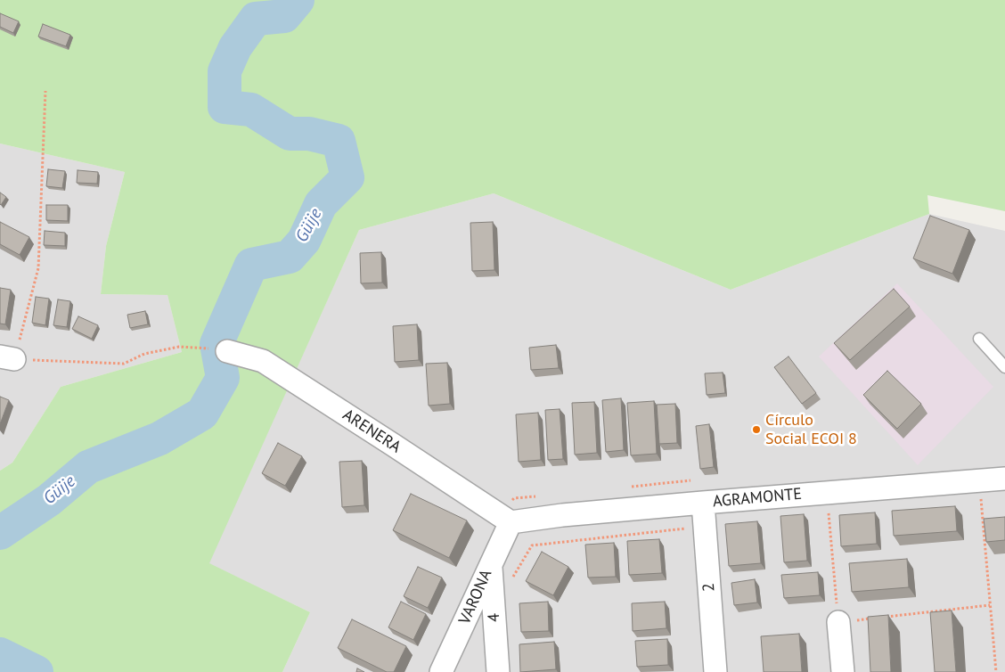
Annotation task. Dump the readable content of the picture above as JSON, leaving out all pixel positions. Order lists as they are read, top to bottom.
{
  "streets": {
    "street": [
      "ARENERA",
      "AGRAMONTE",
      "2",
      "VARONA",
      "4"
    ]
  },
  "crossings": [
    ["ARENERA", "AGRAMONTE"],
    ["ARENERA", "VARONA"],
    ["AGRAMONTE", "2"],
    ["AGRAMONTE", "VARONA"],
    ["VARONA", "4"]
  ],
  "water": ["Güije"],
  "places": ["Círculo Social ECOI 8"]
}
